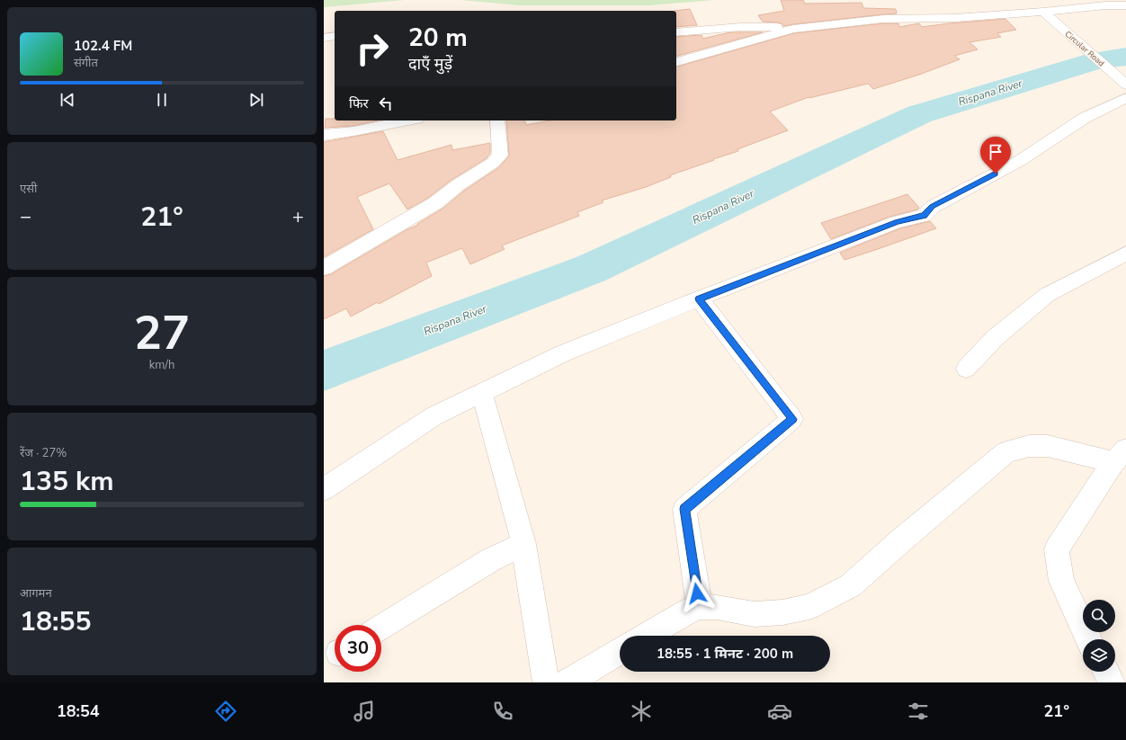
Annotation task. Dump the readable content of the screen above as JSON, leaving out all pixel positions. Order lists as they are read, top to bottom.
{
  "streets": {
    "street": ["Circular Road"]
  },
  "water": ["Rispana River"],
  "page": {
    "turn": ["20 m", "दाएँ मुड़ें"],
    "song": ["102.4 FM", "संगीत"],
    "then": "फिर",
    "tile": [
      "एसी",
      ["27", "km/h"],
      ["रेंज · 27%", "135 km"],
      ["आगमन", "18:55"]
    ],
    "heat": ["−", "21°", "+"],
    "limit": "30",
    "trip": "18:55 · 1 मिनट · 200 m",
    "tabs": ["18:54", "21°"]
  }
}
